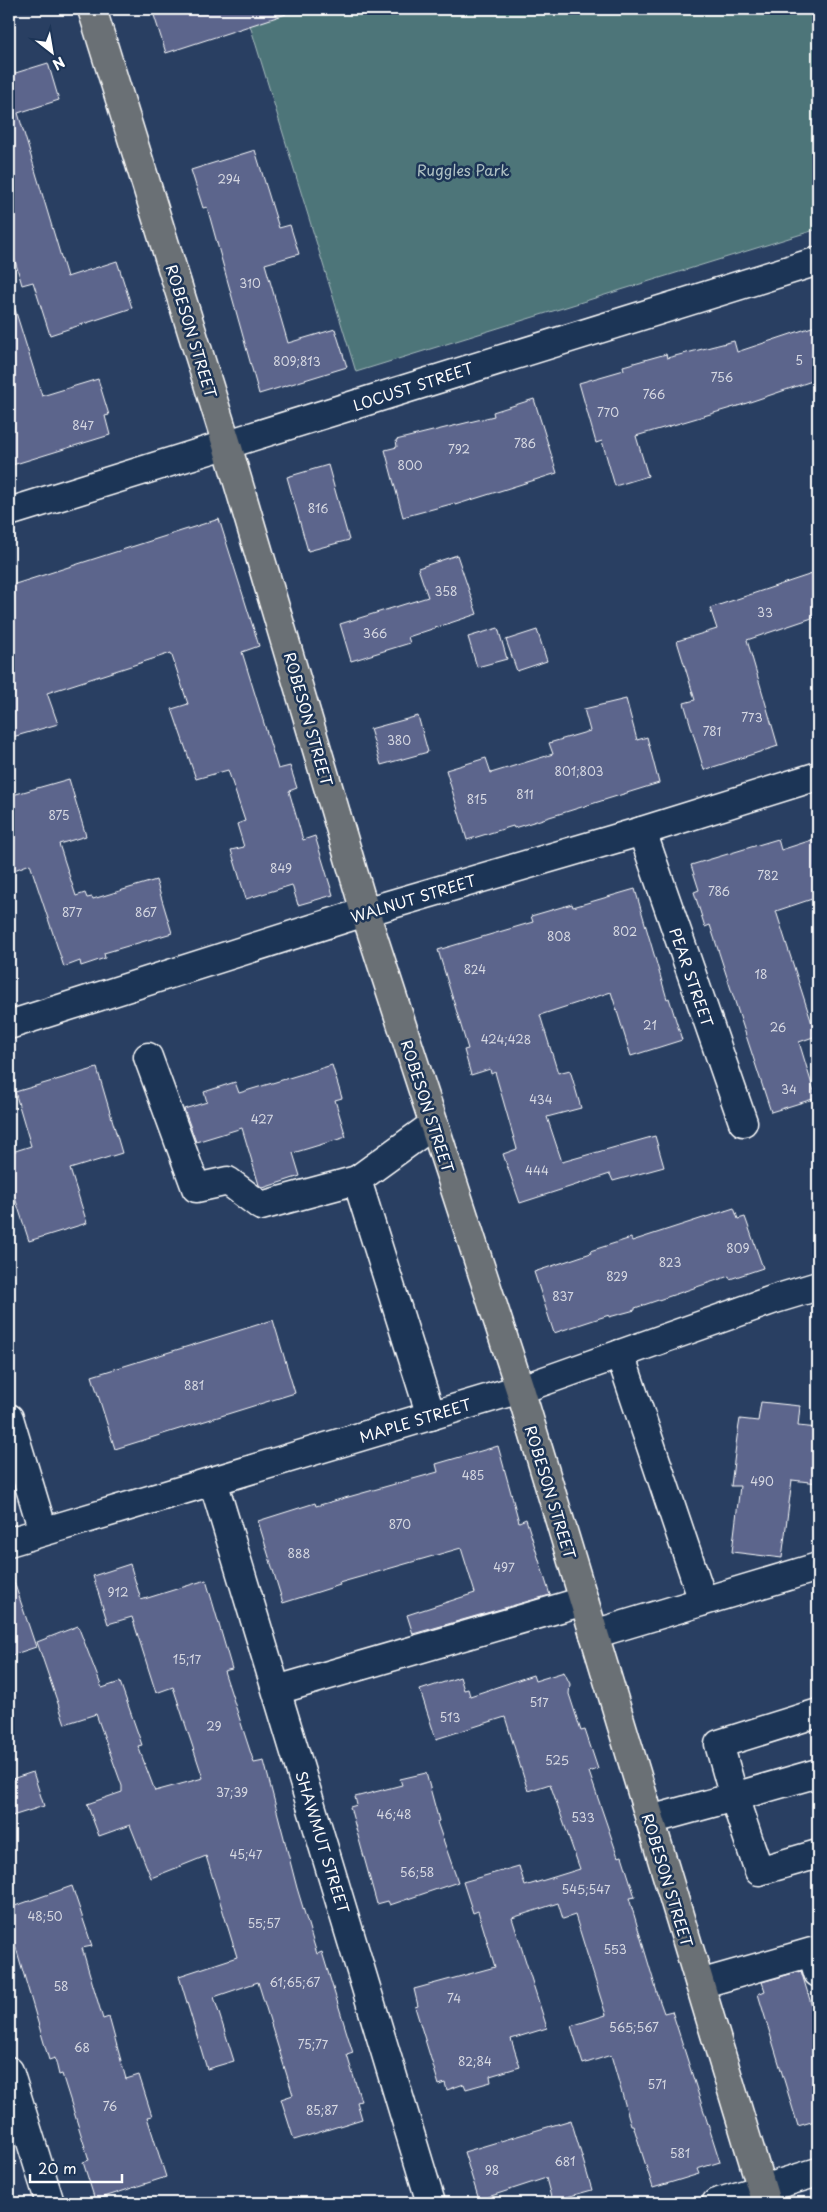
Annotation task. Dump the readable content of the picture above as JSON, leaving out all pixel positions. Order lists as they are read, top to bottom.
{
  "streets": {
    "main road": ["ROBESON STREET"],
    "street": [
      "LOCUST STREET",
      "WALNUT STREET",
      "PEAR STREET",
      "MAPLE STREET",
      "SHAWMUT STREET"
    ]
  },
  "crossings": [
    ["ROBESON STREET", "LOCUST STREET"],
    ["ROBESON STREET", "WALNUT STREET"],
    ["ROBESON STREET", "MAPLE STREET"],
    ["WALNUT STREET", "PEAR STREET"],
    ["MAPLE STREET", "SHAWMUT STREET"]
  ],
  "parks": ["Ruggles Park"],
  "house_numbers": [
    "294",
    "310",
    "5",
    "809;813",
    "756",
    "766",
    "770",
    "847",
    "786",
    "792",
    "800",
    "816",
    "358",
    "33",
    "366",
    "773",
    "781",
    "380",
    "801;803",
    "811",
    "815",
    "875",
    "849",
    "782",
    "786",
    "877",
    "867",
    "802",
    "808",
    "824",
    "18",
    "21",
    "26",
    "424;428",
    "34",
    "434",
    "427",
    "444",
    "809",
    "823",
    "829",
    "837",
    "881",
    "485",
    "490",
    "870",
    "888",
    "497",
    "912",
    "15;17",
    "517",
    "513",
    "29",
    "525",
    "37;39",
    "46;48",
    "533",
    "45;47",
    "56;58",
    "545;547",
    "48;50",
    "55;57",
    "553",
    "61;65;67",
    "58",
    "74",
    "565;567",
    "75;77",
    "68",
    "82;84",
    "571",
    "76",
    "85;87",
    "581",
    "681",
    "98"
  ],
  "scale_bar": "20 m",
  "north": "bottom right"
}
